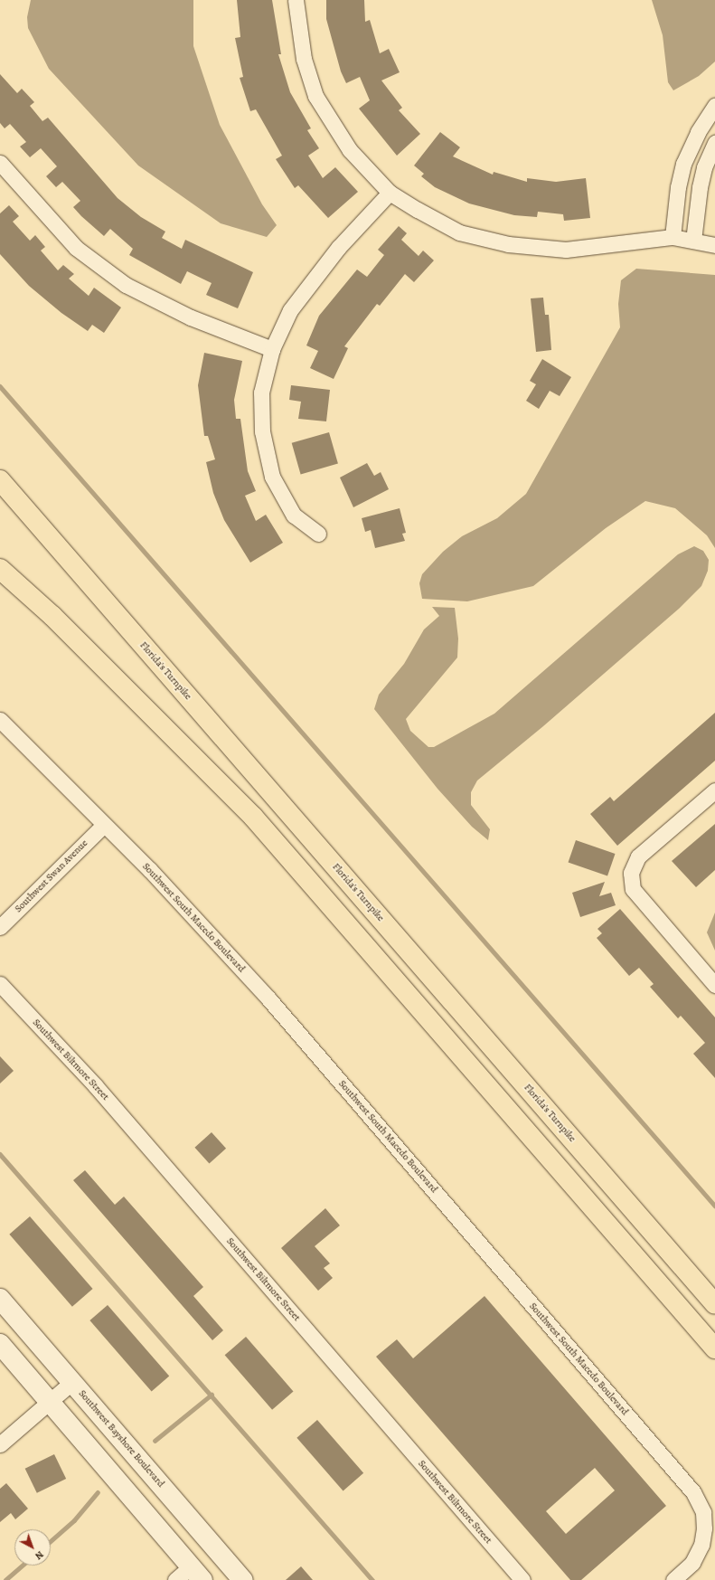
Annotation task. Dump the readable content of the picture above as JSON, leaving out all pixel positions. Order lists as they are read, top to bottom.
{
  "streets": {
    "highway": ["Florida's Turnpike"],
    "main road": ["Southwest Bayshore Boulevard"],
    "street": ["Southwest Swan Avenue", "Southwest South Macedo Boulevard", "Southwest Biltmore Street"]
  },
  "crossings": [
    ["Southwest Swan Avenue", "Southwest South Macedo Boulevard"]
  ],
  "north": "bottom right"
}
